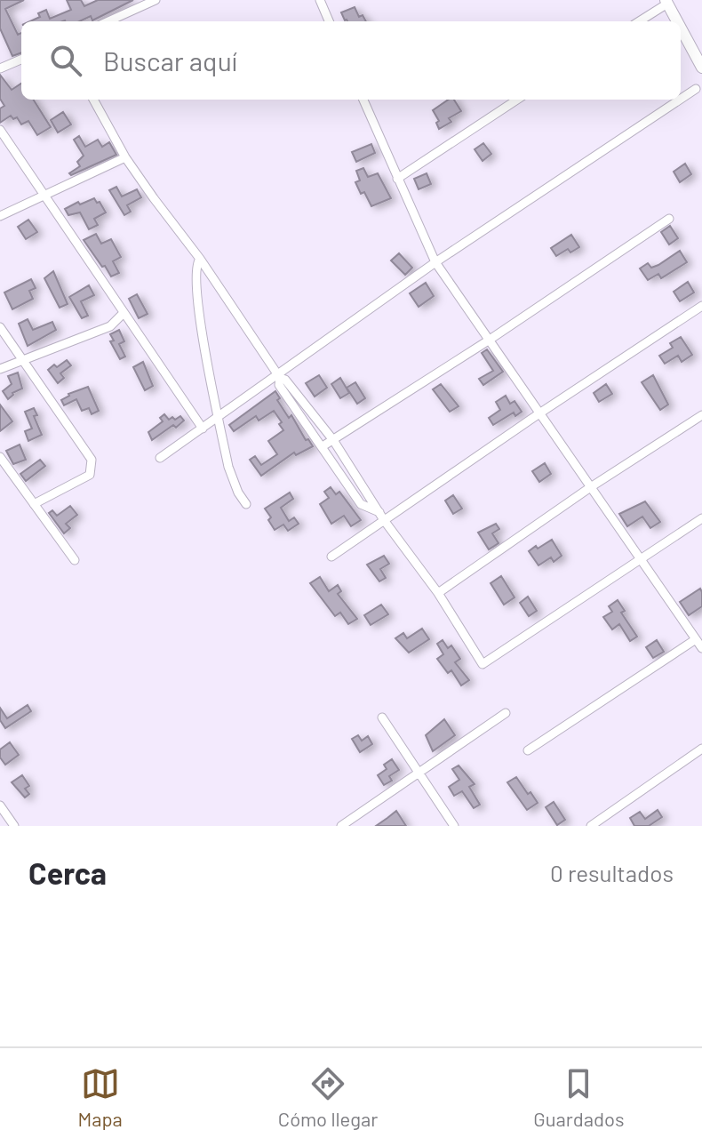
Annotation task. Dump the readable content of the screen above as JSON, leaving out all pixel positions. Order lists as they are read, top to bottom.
{
  "page": {
    "search": "Buscar aquí",
    "heading": ["Cerca", "0 resultados"],
    "nav": ["Mapa", "Cómo llegar", "Guardados"]
  }
}
